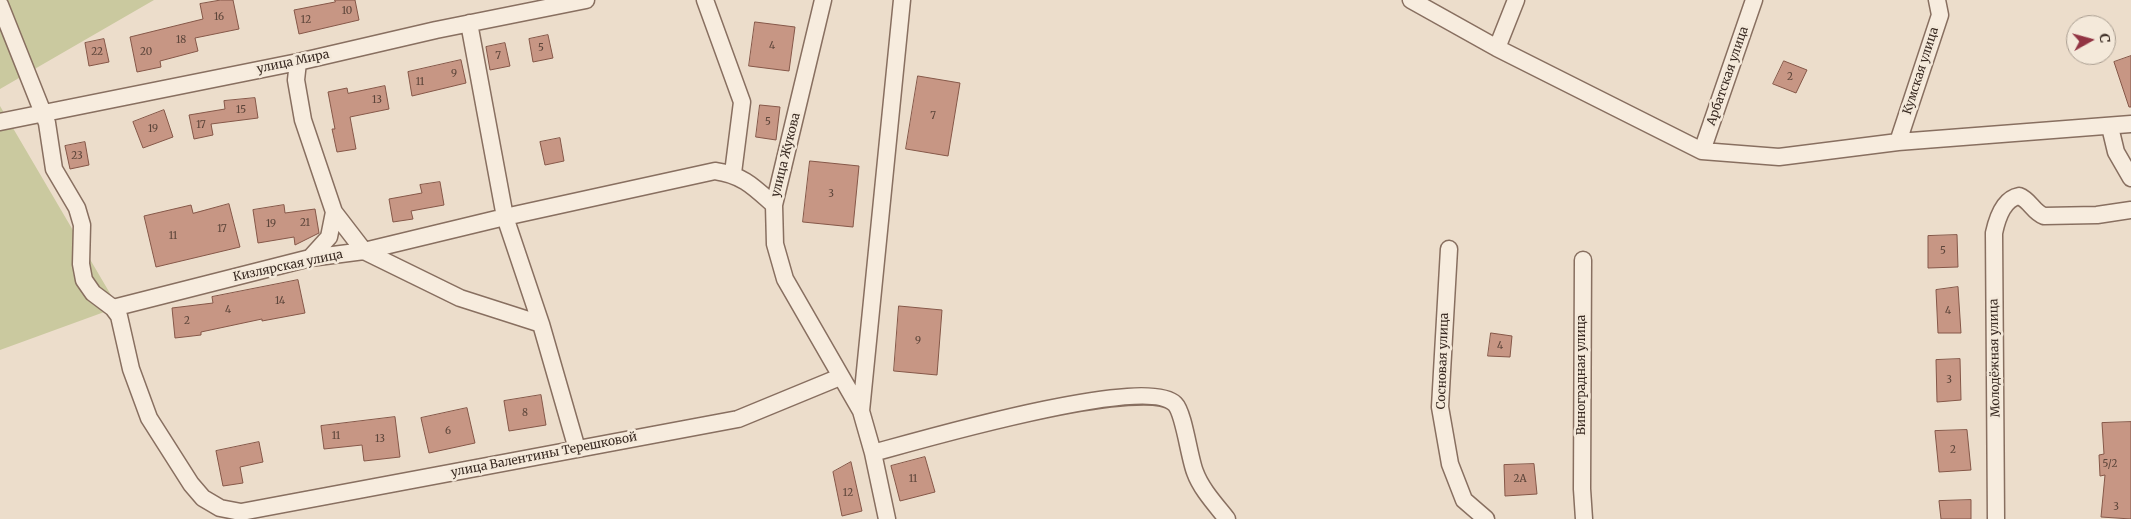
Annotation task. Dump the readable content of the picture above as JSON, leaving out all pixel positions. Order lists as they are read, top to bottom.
{
  "streets": {
    "street": [
      "улица Мира",
      "Кумская улица",
      "Арбатская улица",
      "улица Жукова",
      "Кизлярская улица",
      "Молодёжная улица",
      "Сосновая улица",
      "Виноградная улица",
      "улица Валентины Терешковой"
    ]
  },
  "crossings": [
    ["улица Жукова", "улица Валентины Терешковой"],
    ["Кизлярская улица", "улица Валентины Терешковой"]
  ],
  "house_numbers": [
    "10",
    "16",
    "12",
    "18",
    "4",
    "5",
    "22",
    "20",
    "7",
    "9",
    "2",
    "11",
    "13",
    "15",
    "7",
    "5",
    "17",
    "19",
    "23",
    "3",
    "21",
    "19",
    "17",
    "11",
    "5",
    "14",
    "4",
    "4",
    "2",
    "9",
    "4",
    "3",
    "8",
    "6",
    "11",
    "13",
    "2",
    "5/2",
    "11",
    "2А",
    "12",
    "3"
  ],
  "north": "right"
}
